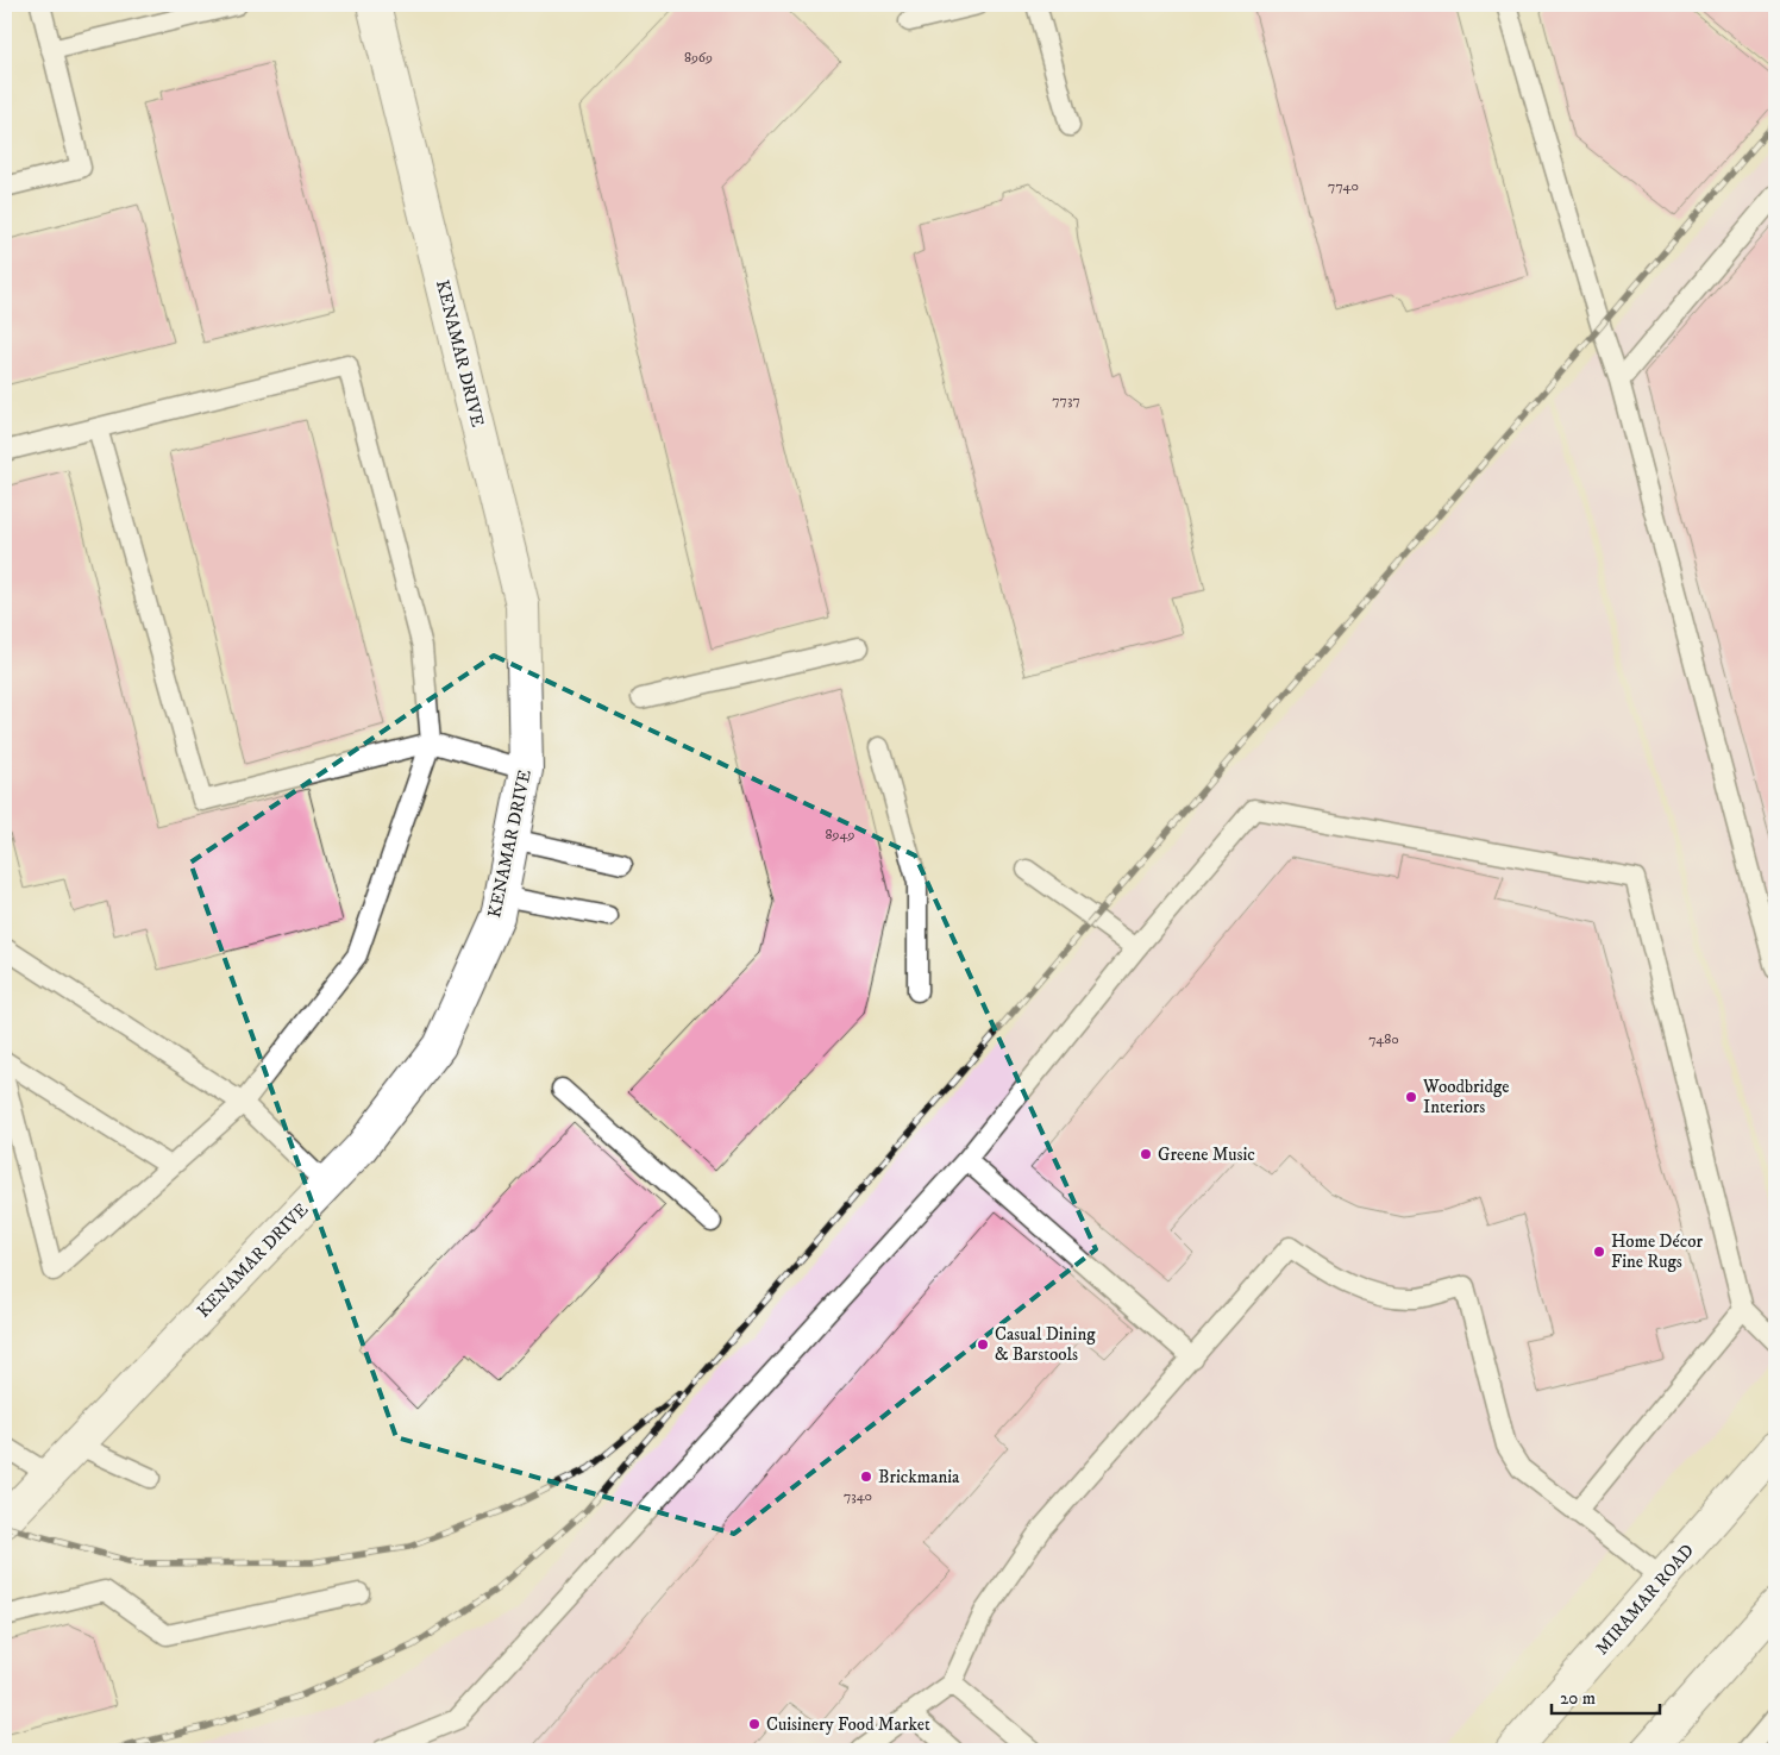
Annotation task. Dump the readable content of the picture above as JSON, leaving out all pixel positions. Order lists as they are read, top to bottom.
{
  "streets": {
    "street": ["KENAMAR DRIVE", "MIRAMAR ROAD"]
  },
  "places": [
    "Woodbridge Interiors",
    "Greene Music",
    "Home Décor Fine Rugs",
    "Casual Dining & Barstools",
    "Brickmania",
    "Cuisinery Food Market"
  ],
  "house_numbers": [
    "8969",
    "7740",
    "7737",
    "8949",
    "7480",
    "7340"
  ],
  "scale_bar": "20 m"
}
